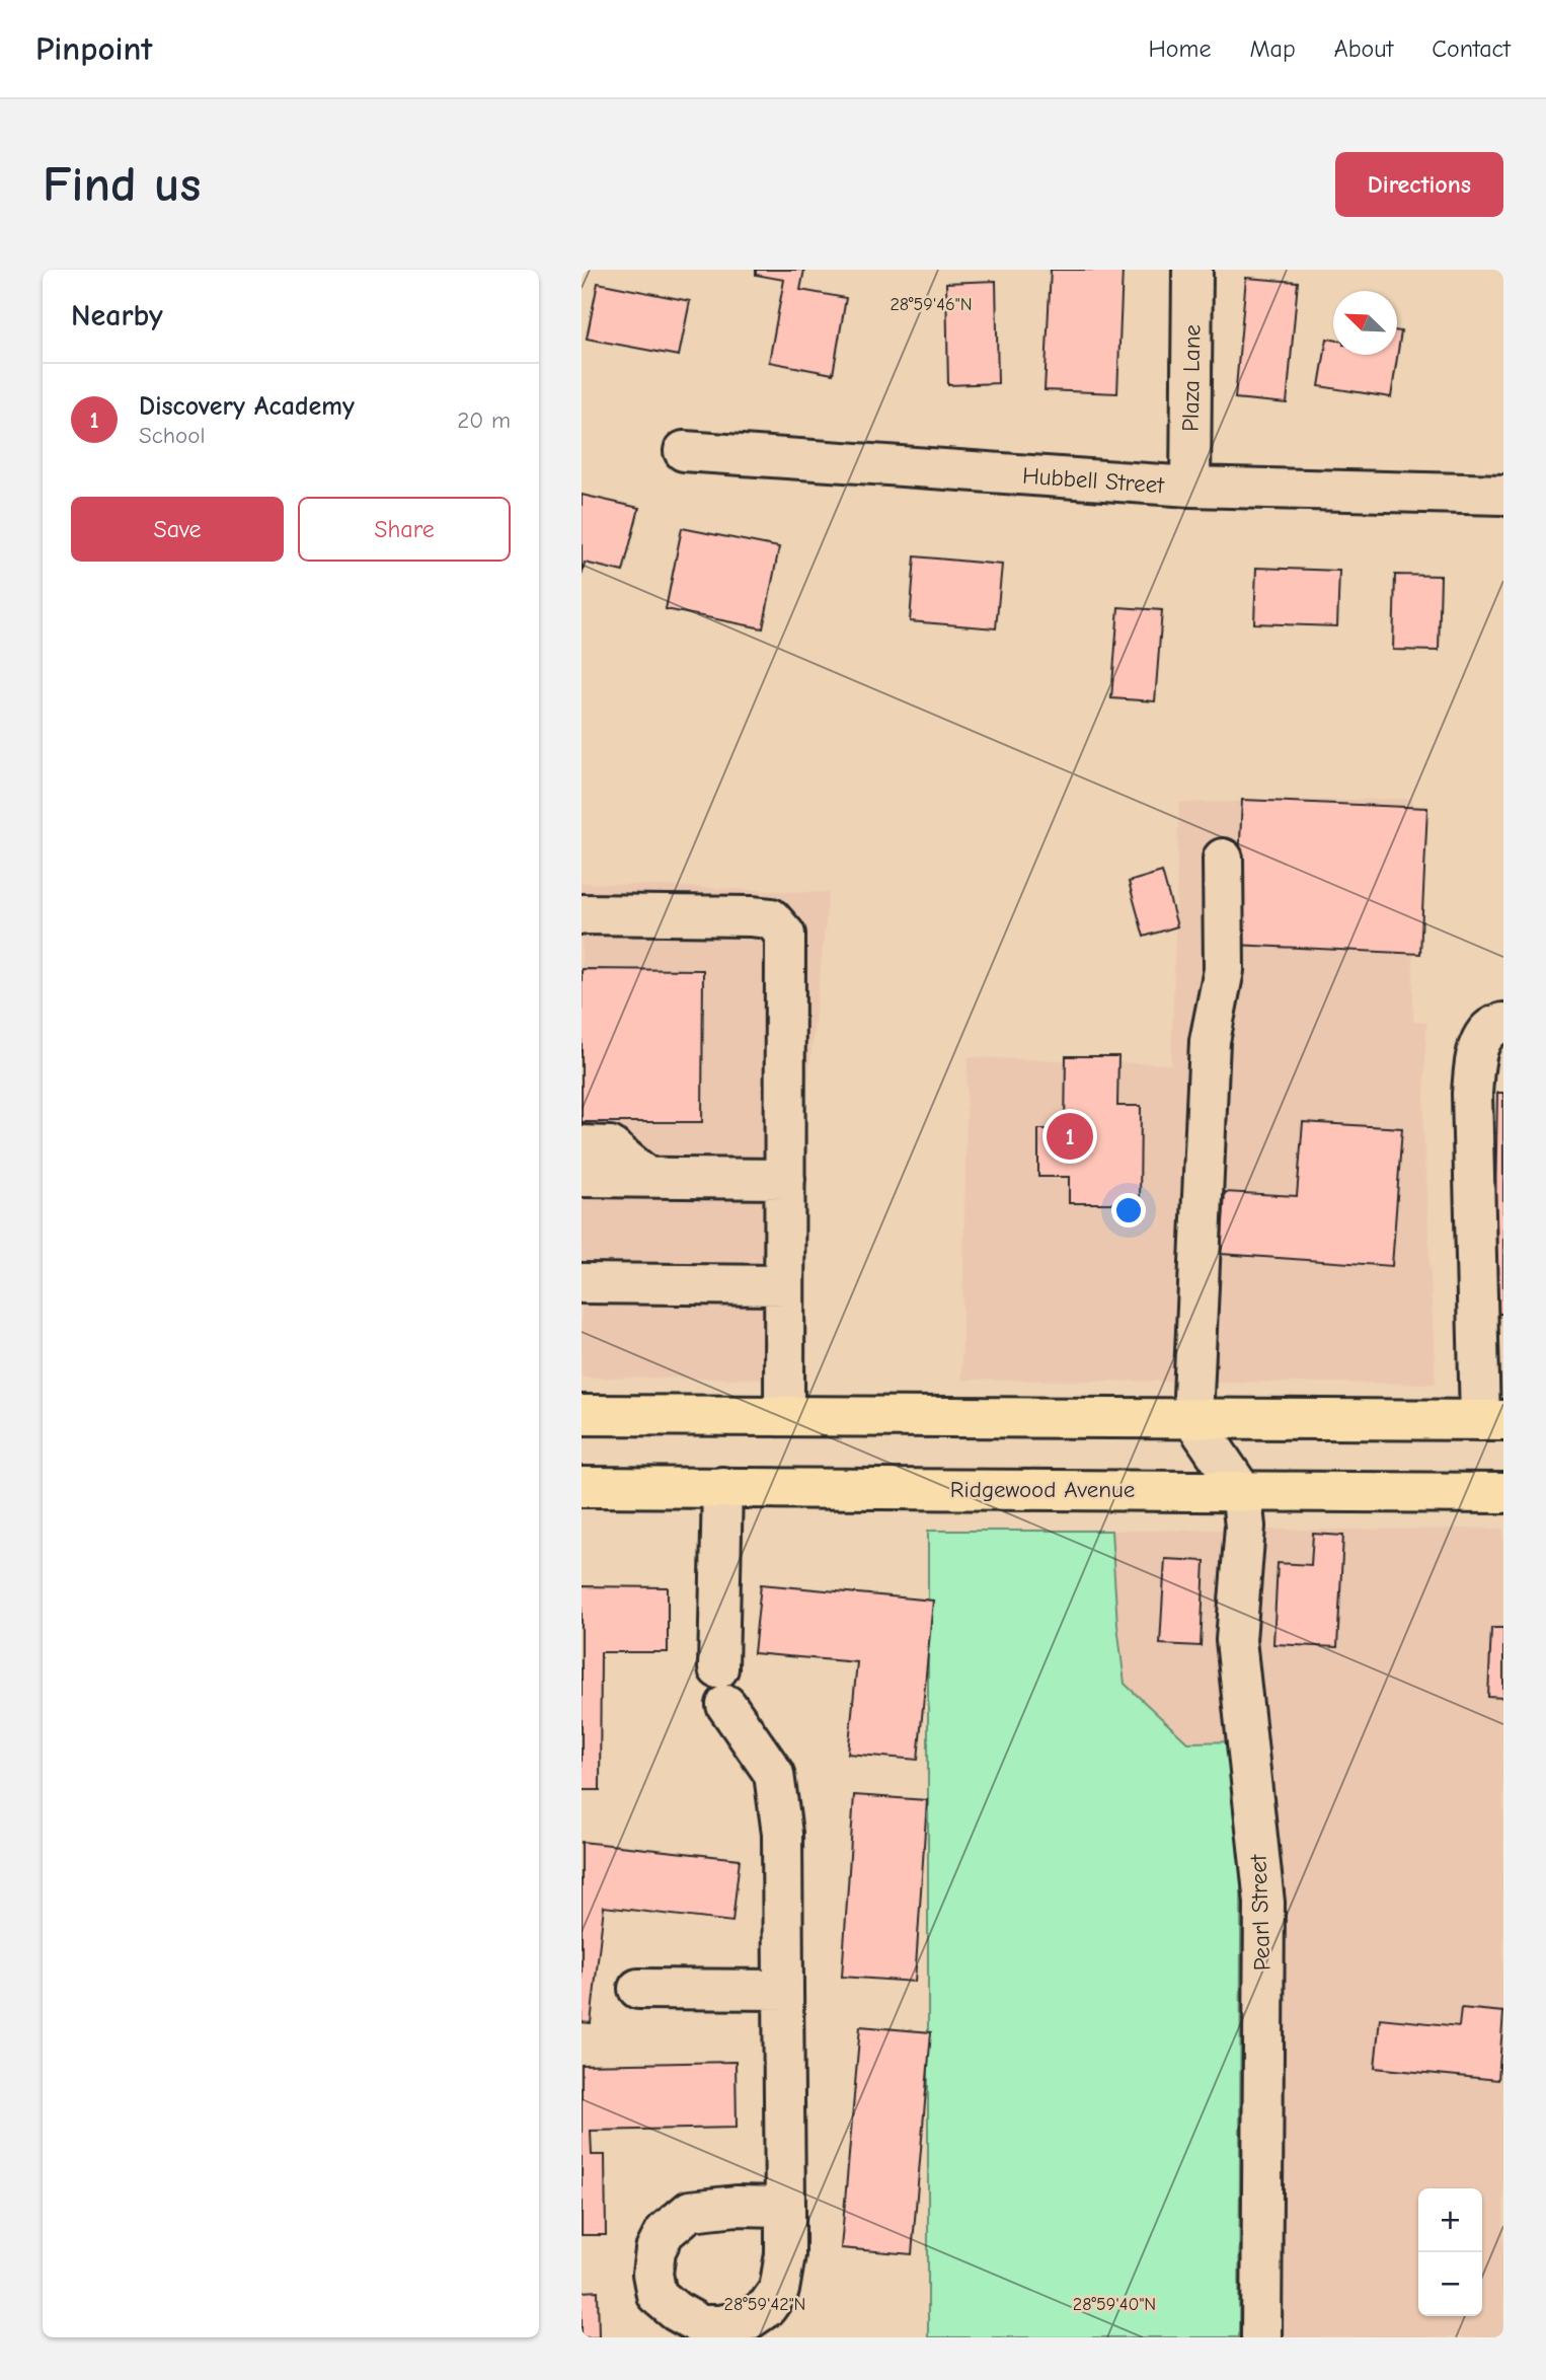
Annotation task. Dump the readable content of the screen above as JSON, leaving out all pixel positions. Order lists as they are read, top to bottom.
{
  "streets": {
    "main road": ["Ridgewood Avenue"],
    "street": ["Plaza Lane", "Hubbell Street", "Pearl Street"]
  },
  "crossings": [
    ["Plaza Lane", "Hubbell Street"],
    ["Ridgewood Avenue", "Pearl Street"]
  ],
  "north": "top left",
  "page": {
    "header": "Pinpoint",
    "nav": [
      "Home",
      "Map",
      "About",
      "Contact"
    ],
    "buttons": [
      "Directions",
      ["Save", "Share"]
    ],
    "title": "Find us",
    "heading": "Nearby",
    "list": [
      {
        "mark": "1",
        "name": "Discovery Academy",
        "note": "School",
        "value": "20 m"
      }
    ],
    "pins": "1",
    "map_buttons": ["+", "−"]
  },
  "coordinates": ["28°59'46\"N", "28°59'42\"N", "28°59'40\"N"]
}
